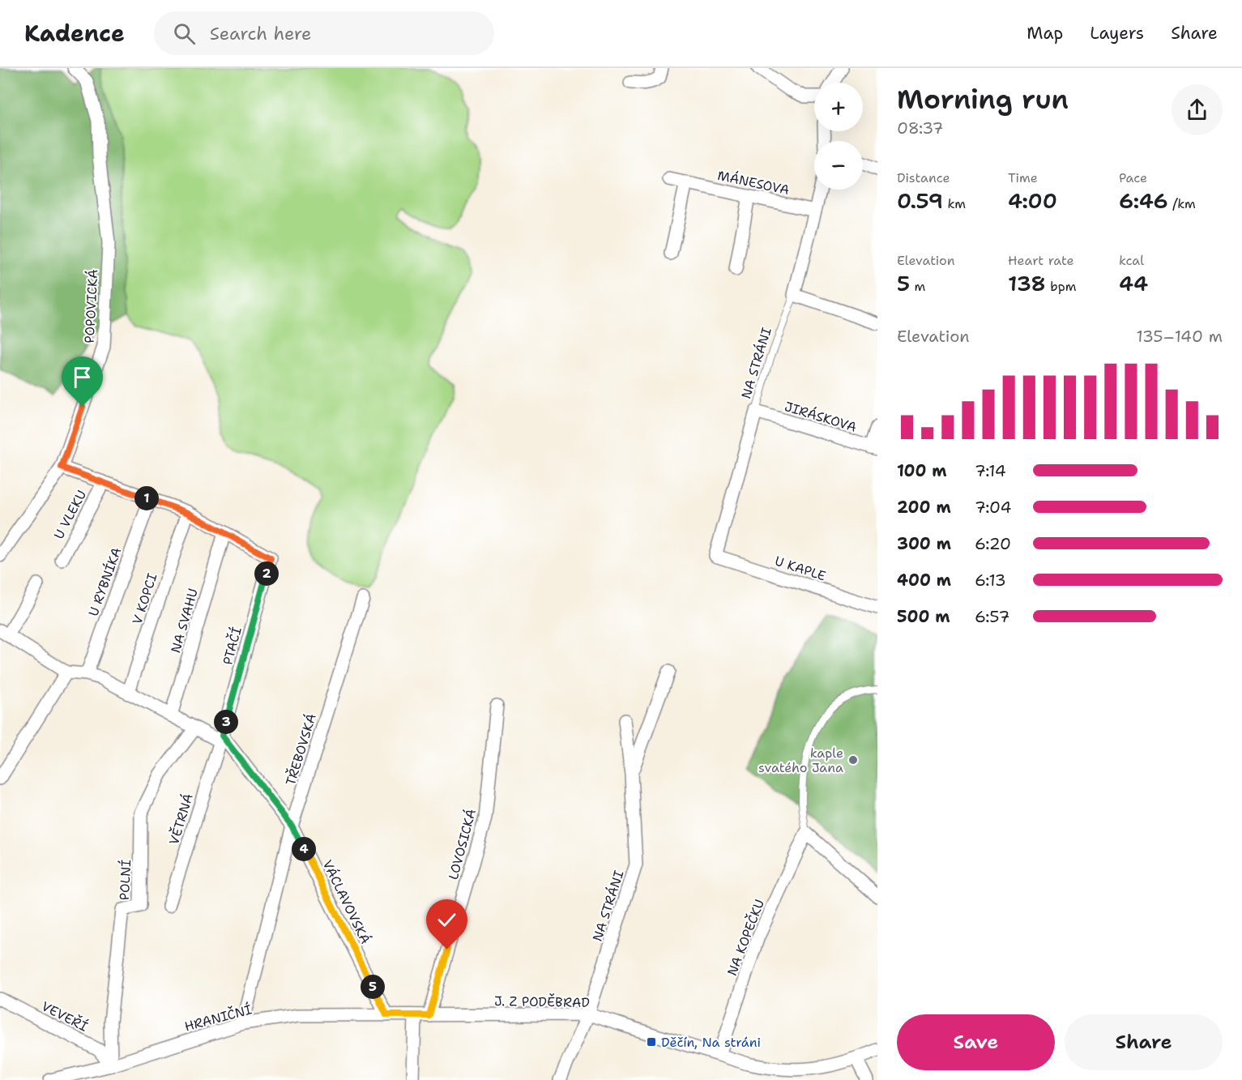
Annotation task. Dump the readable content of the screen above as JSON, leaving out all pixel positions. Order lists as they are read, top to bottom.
{
  "streets": {
    "street": [
      "MÁNESOVA",
      "POPOVICKÁ",
      "NA STRÁNI",
      "JIRÁSKOVA",
      "U VLEKU",
      "U KAPLE",
      "U RYBNÍKA",
      "V KOPCI",
      "NA SVAHU",
      "PTAČÍ",
      "TŘEBOVSKÁ",
      "VĚTRNÁ",
      "LOVOSICKÁ",
      "POLNÍ",
      "VÁCLAVOVSKÁ",
      "NA KOPEČKU",
      "J. Z PODĚBRAD",
      "VEVEŘÍ",
      "HRANIČNÍ"
    ]
  },
  "crossings": [
    ["MÁNESOVA", "NA STRÁNI"],
    ["NA STRÁNI", "JIRÁSKOVA"],
    ["NA STRÁNI", "U KAPLE"],
    ["NA STRÁNI", "J. Z PODĚBRAD"],
    ["U RYBNÍKA", "VÁCLAVOVSKÁ"],
    ["V KOPCI", "VÁCLAVOVSKÁ"],
    ["NA SVAHU", "PTAČÍ"],
    ["NA SVAHU", "VÁCLAVOVSKÁ"],
    ["PTAČÍ", "VĚTRNÁ"],
    ["PTAČÍ", "VÁCLAVOVSKÁ"],
    ["TŘEBOVSKÁ", "VÁCLAVOVSKÁ"],
    ["TŘEBOVSKÁ", "HRANIČNÍ"],
    ["VĚTRNÁ", "VÁCLAVOVSKÁ"],
    ["LOVOSICKÁ", "J. Z PODĚBRAD"],
    ["LOVOSICKÁ", "HRANIČNÍ"],
    ["POLNÍ", "VÁCLAVOVSKÁ"],
    ["POLNÍ", "VEVEŘÍ"],
    ["POLNÍ", "HRANIČNÍ"],
    ["VÁCLAVOVSKÁ", "HRANIČNÍ"],
    ["NA KOPEČKU", "J. Z PODĚBRAD"],
    ["J. Z PODĚBRAD", "HRANIČNÍ"],
    ["VEVEŘÍ", "HRANIČNÍ"]
  ],
  "places": {
    "other": ["kaple svatého Jana"],
    "transit": ["Děčín, Na stráni"]
  },
  "page": {
    "header": "Kadence",
    "search": "Search here",
    "nav": ["Map", "Layers", "Share"],
    "heading": ["Morning run", "08:37"],
    "map_buttons": ["+", "−"],
    "stats": [
      ["Distance", "0.59 km"],
      ["Time", "4:00"],
      ["Pace", "6:46 /km"],
      ["Elevation", "5 m"],
      ["Heart rate", "138 bpm"],
      ["kcal", "44"]
    ],
    "chart": ["Elevation", "135–140 m"],
    "list": [
      {
        "name": "100 m",
        "note": "7:14"
      },
      {
        "name": "200 m",
        "note": "7:04"
      },
      {
        "name": "300 m",
        "note": "6:20"
      },
      {
        "name": "400 m",
        "note": "6:13"
      },
      {
        "name": "500 m",
        "note": "6:57"
      }
    ],
    "pins": [
      "1",
      "2",
      "3",
      "4",
      "5"
    ],
    "buttons": ["Save", "Share"]
  }
}
